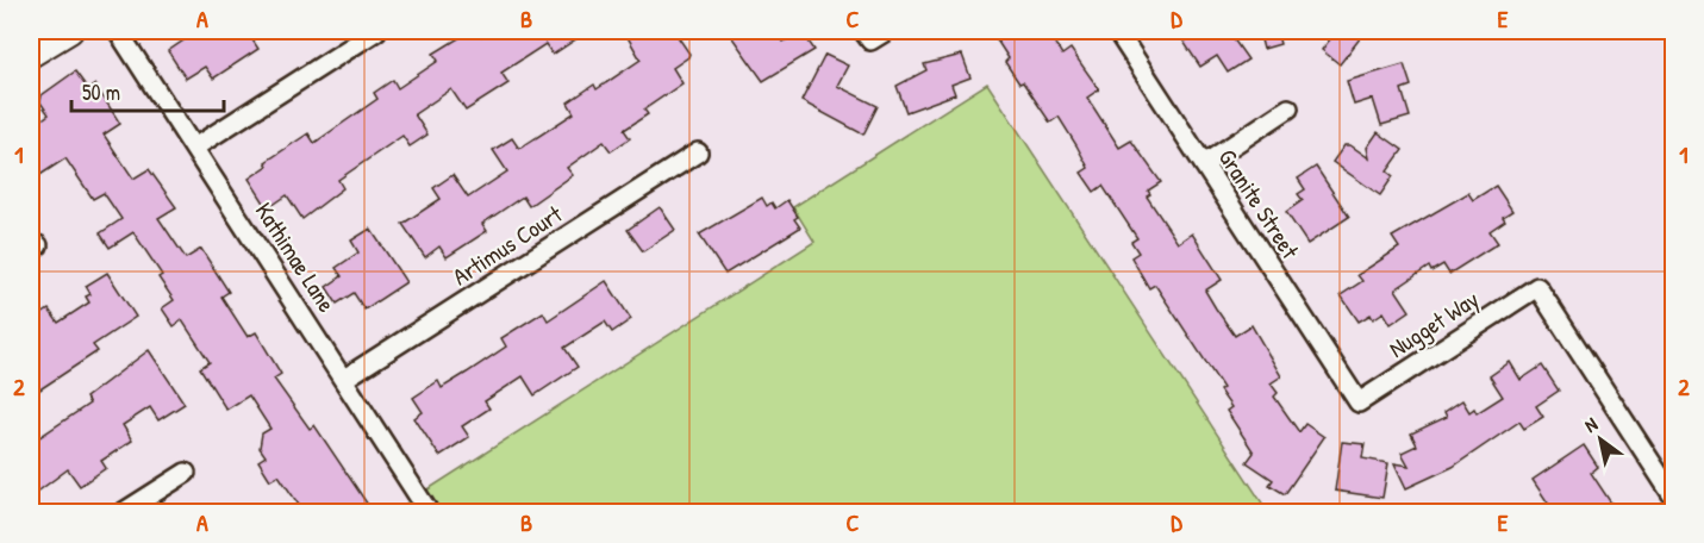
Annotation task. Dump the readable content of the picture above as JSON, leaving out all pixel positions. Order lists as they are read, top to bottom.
{
  "streets": {
    "street": [
      "Granite Street",
      "Artimus Court",
      "Kathimae Lane",
      "Nugget Way"
    ]
  },
  "crossings": [
    ["Granite Street", "Nugget Way"],
    ["Artimus Court", "Kathimae Lane"]
  ],
  "scale_bar": "50 m",
  "north": "top left",
  "grid": {
    "columns": [
      "A",
      "B",
      "C",
      "D",
      "E"
    ],
    "rows": ["1", "2"]
  }
}
